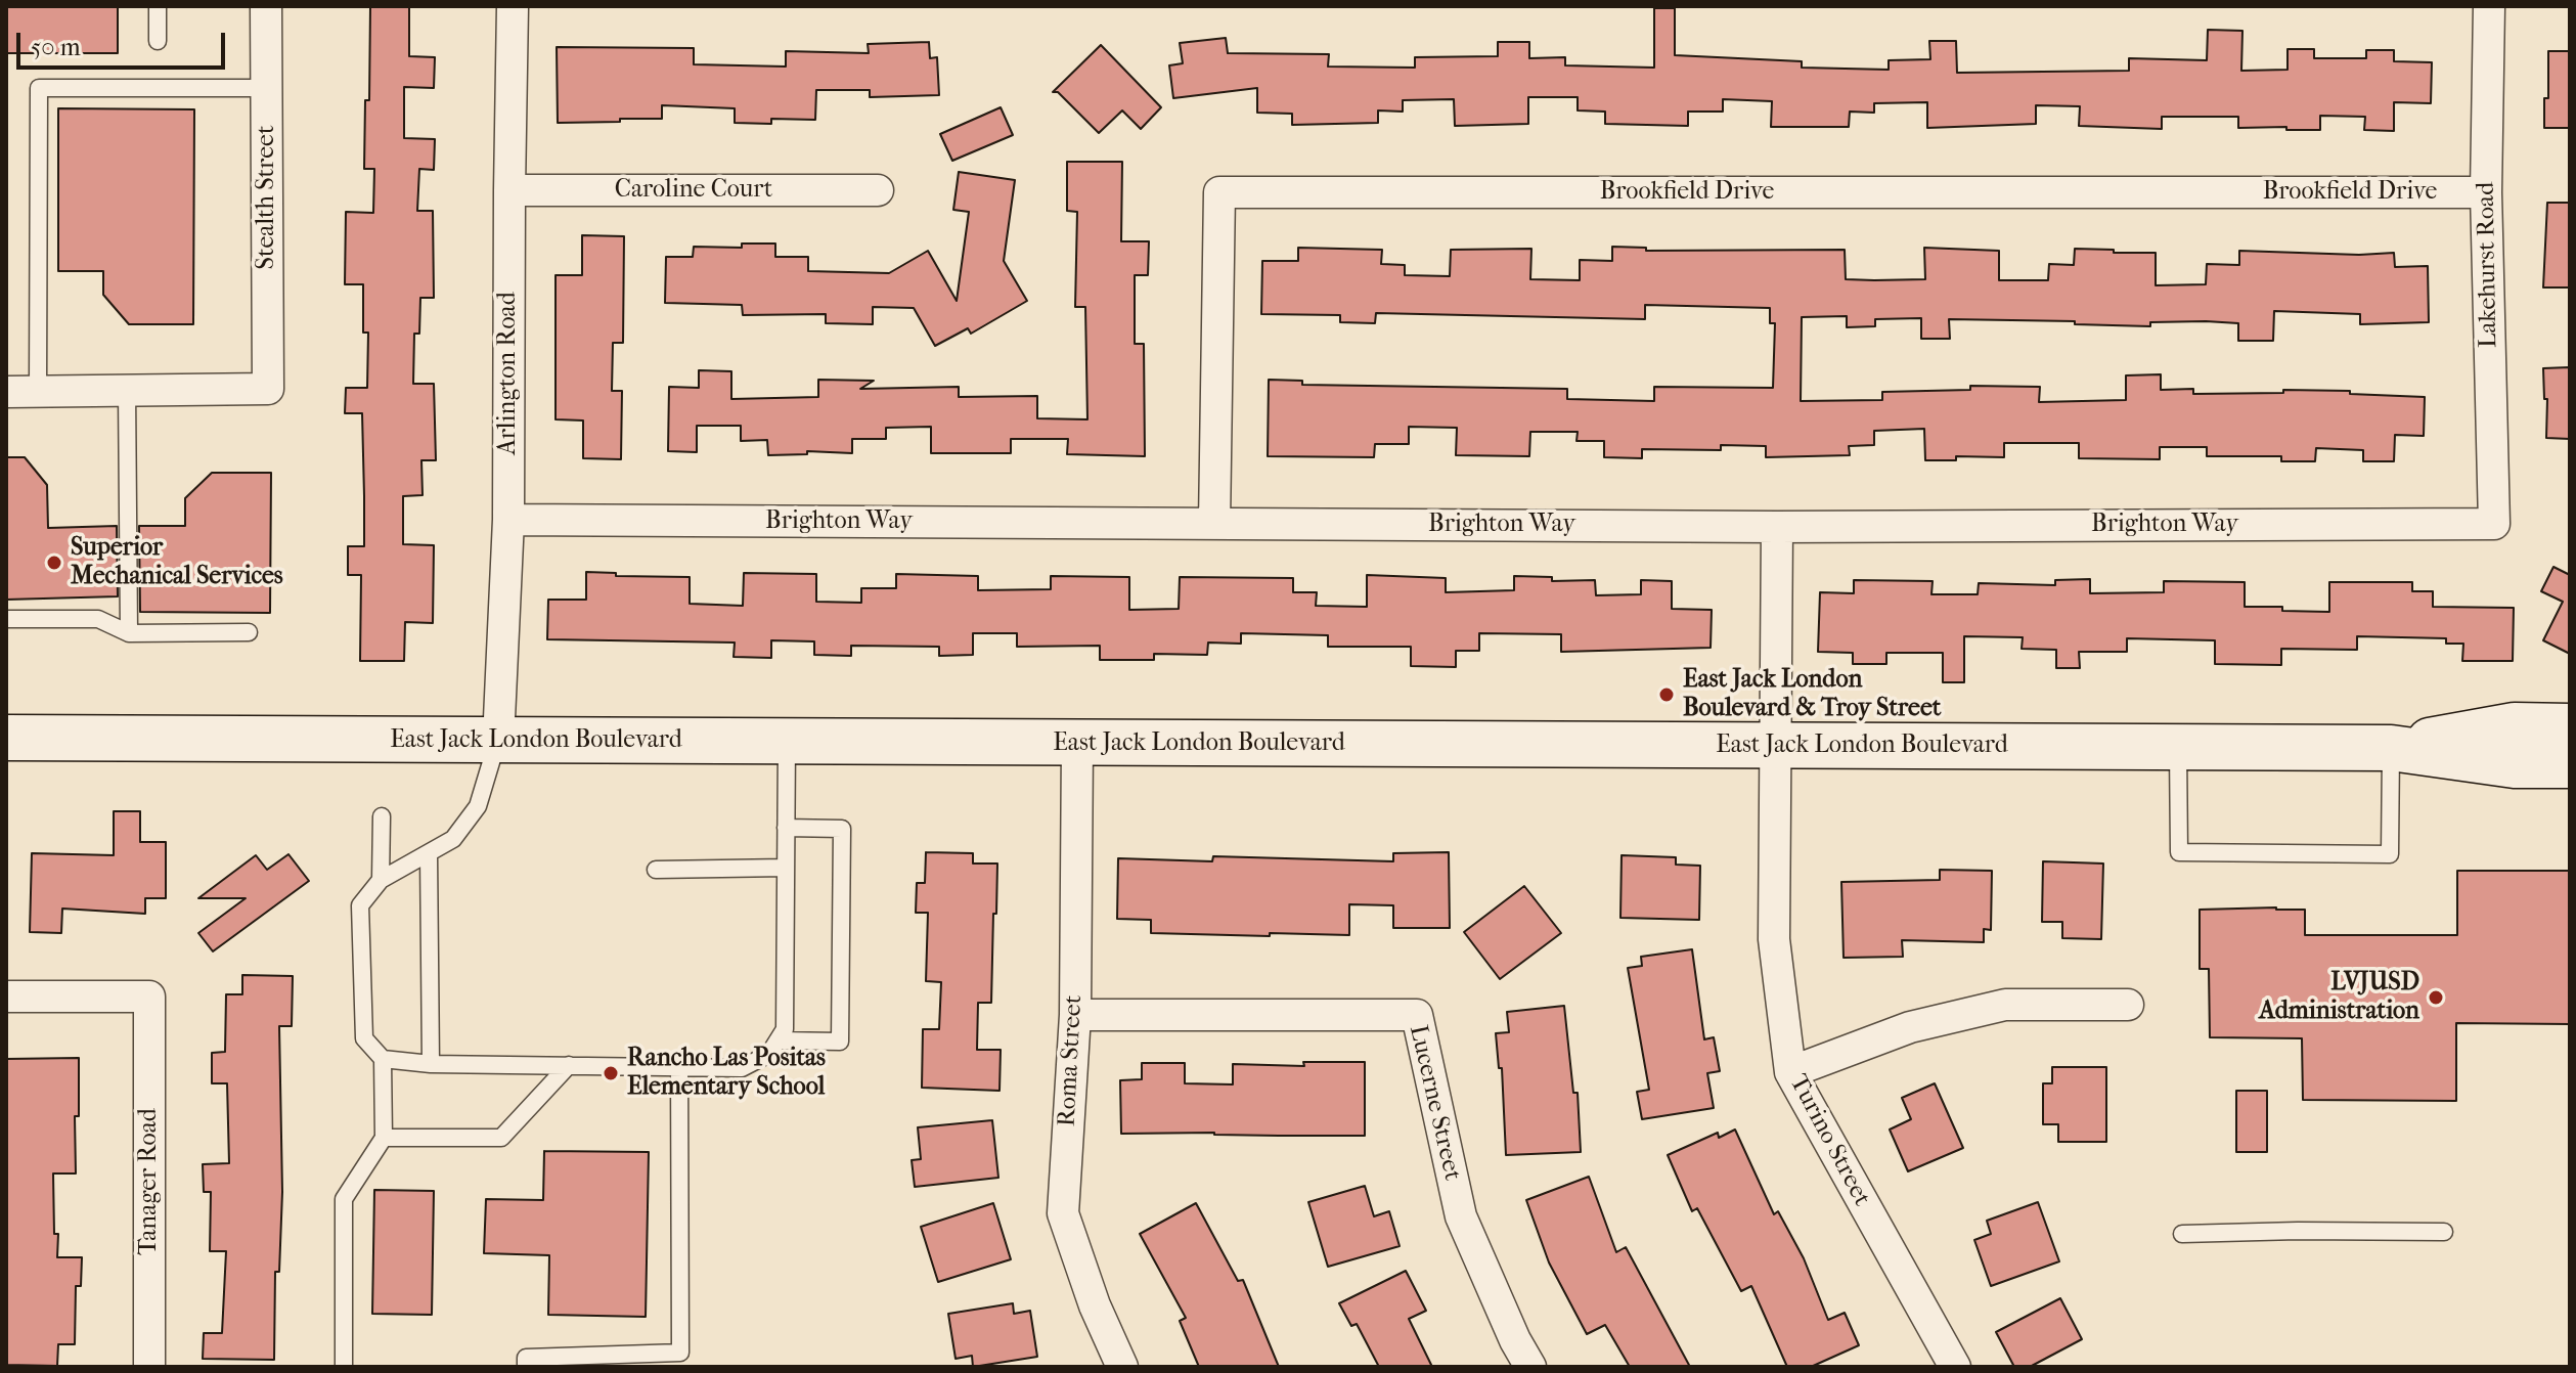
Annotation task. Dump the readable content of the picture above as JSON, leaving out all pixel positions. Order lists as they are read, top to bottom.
{
  "streets": {
    "main road": ["East Jack London Boulevard"],
    "street": [
      "Caroline Court",
      "Brookfield Drive",
      "Stealth Street",
      "Lakehurst Road",
      "Arlington Road",
      "Brighton Way",
      "Roma Street",
      "Lucerne Street",
      "Turino Street",
      "Tanager Road"
    ]
  },
  "crossings": [
    ["Caroline Court", "Arlington Road"],
    ["Brookfield Drive", "Lakehurst Road"],
    ["Brookfield Drive", "Brighton Way"],
    ["Lakehurst Road", "Brighton Way"],
    ["Arlington Road", "Brighton Way"],
    ["Arlington Road", "East Jack London Boulevard"],
    ["Brighton Way", "Turino Street"],
    ["East Jack London Boulevard", "Roma Street"],
    ["East Jack London Boulevard", "Turino Street"],
    ["Roma Street", "Lucerne Street"]
  ],
  "places": [
    "Superior Mechanical Services",
    "East Jack London Boulevard & Troy Street",
    "LVJUSD Administration",
    "Rancho Las Positas Elementary School"
  ],
  "scale_bar": "50 m"
}
